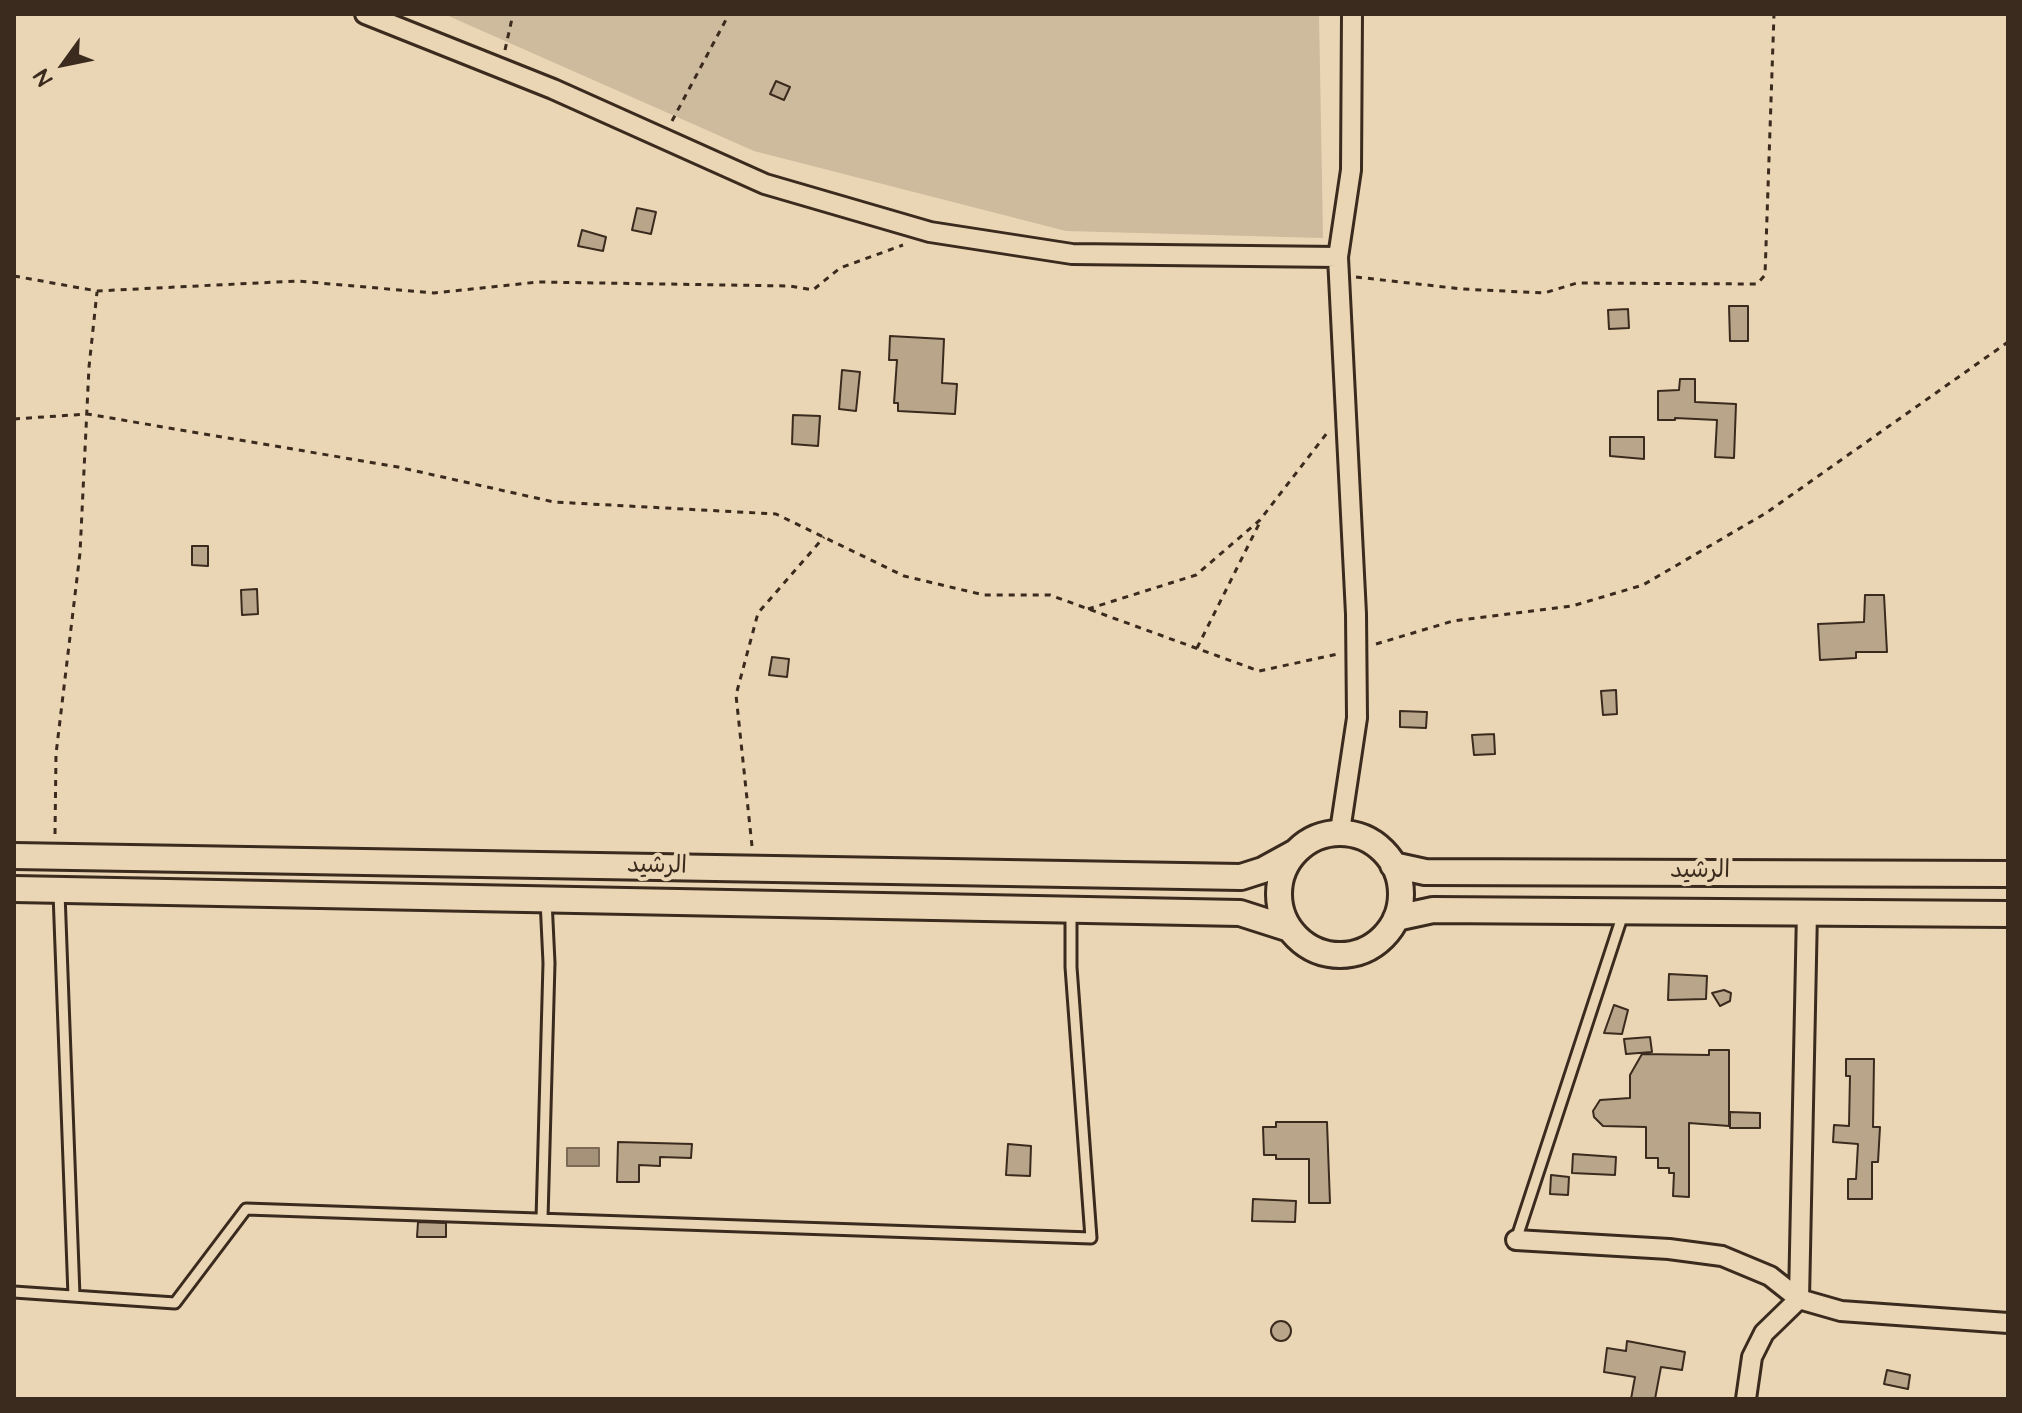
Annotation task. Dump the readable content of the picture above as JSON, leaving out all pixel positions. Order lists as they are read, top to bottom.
{
  "streets": {
    "street": ["الرشيد"]
  },
  "north": "bottom left"
}
